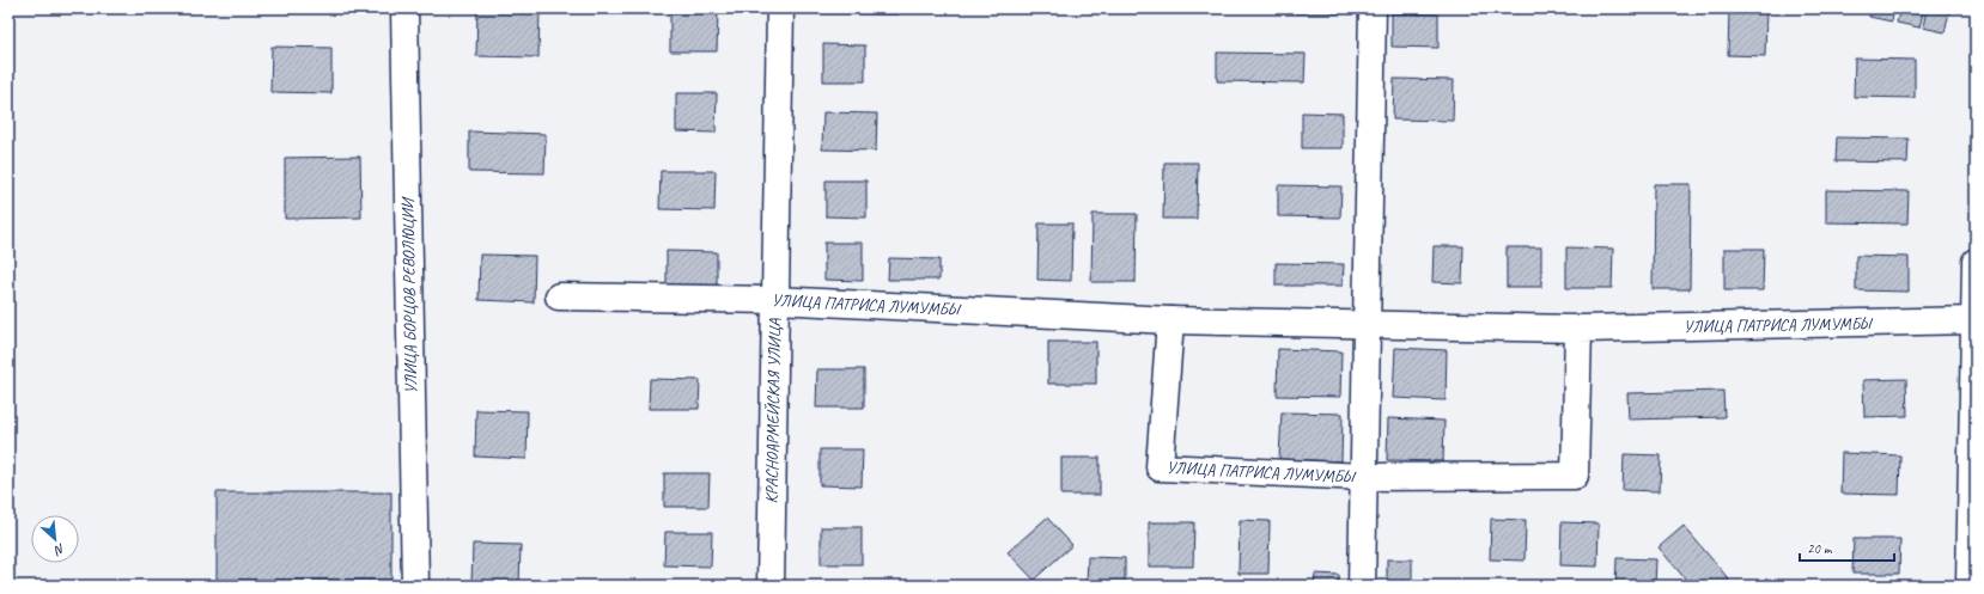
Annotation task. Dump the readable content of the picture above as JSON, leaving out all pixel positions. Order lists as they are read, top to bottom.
{
  "streets": {
    "street": ["УЛИЦА БОРЦОВ РЕВОЛЮЦИИ", "УЛИЦА ПАТРИСА ЛУМУМБЫ", "КРАСНОАРМЕЙСКАЯ УЛИЦА"]
  },
  "crossings": [
    ["УЛИЦА ПАТРИСА ЛУМУМБЫ", "КРАСНОАРМЕЙСКАЯ УЛИЦА"]
  ],
  "scale_bar": "20 m",
  "north": "bottom right"
}
